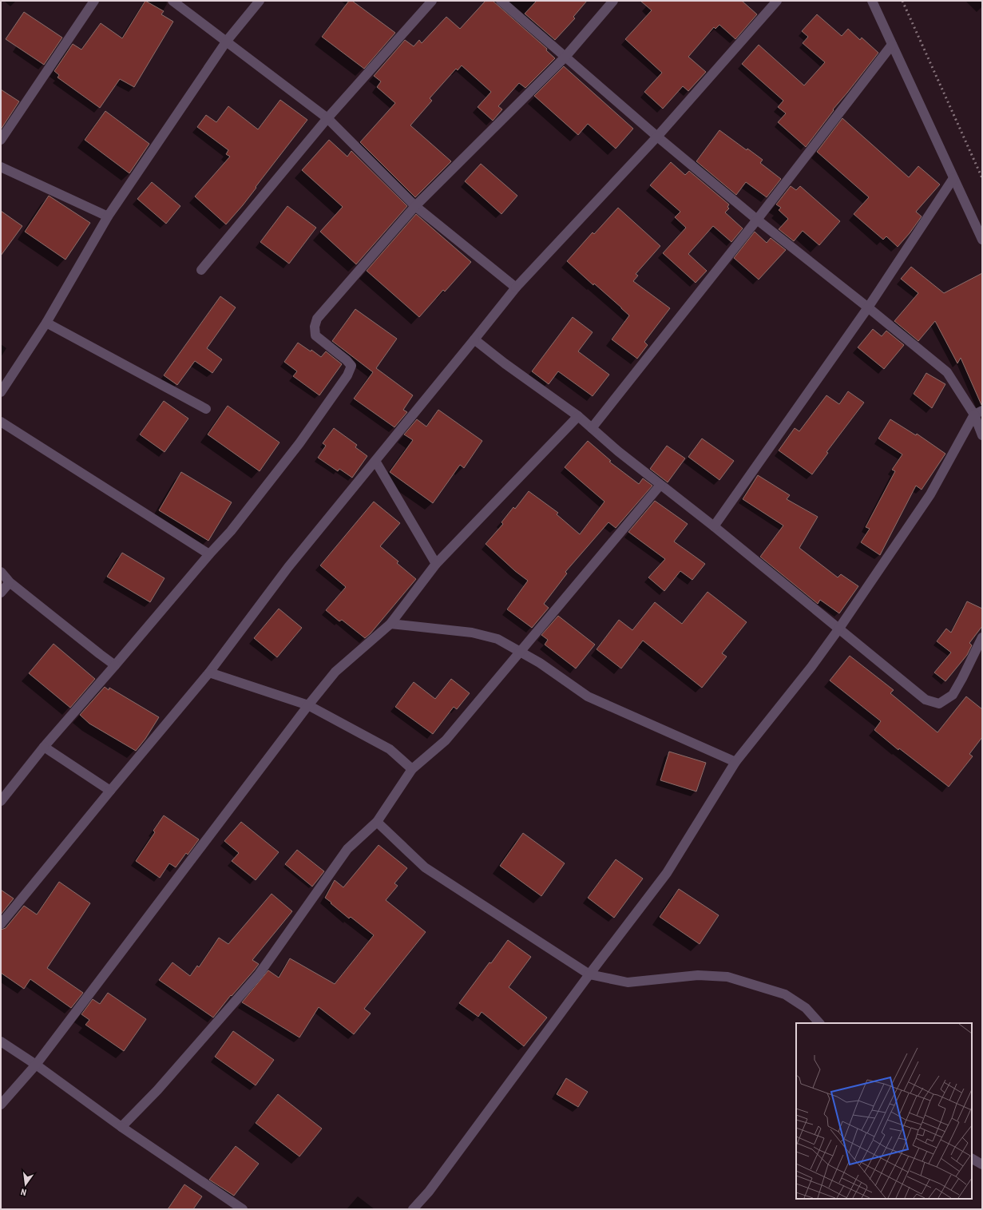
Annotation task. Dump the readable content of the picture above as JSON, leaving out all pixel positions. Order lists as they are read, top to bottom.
{
  "north": "bottom"
}
